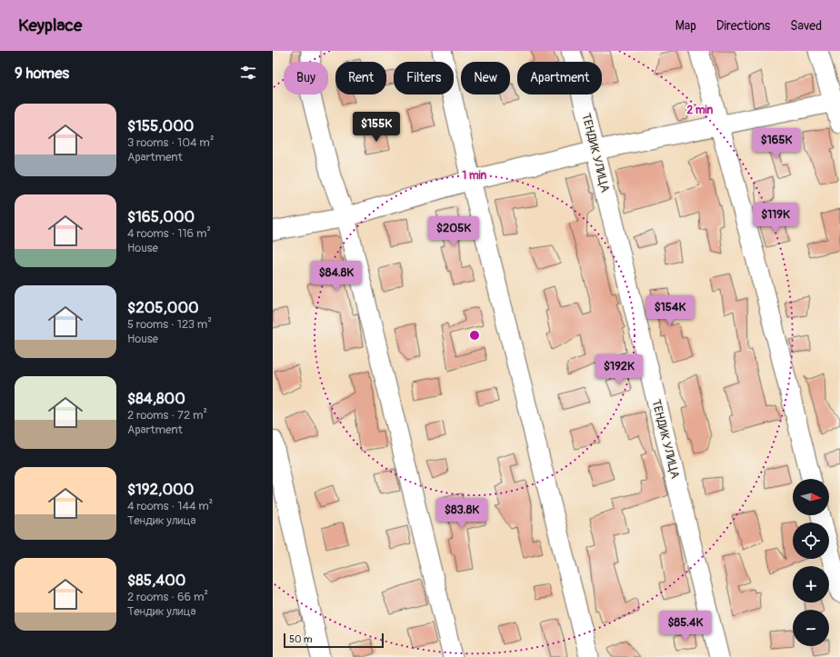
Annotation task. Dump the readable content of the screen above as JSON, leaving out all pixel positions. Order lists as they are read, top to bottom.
{
  "streets": {
    "street": ["ТЕНДИК УЛИЦА"]
  },
  "scale_bar": "50 m",
  "north": "right",
  "page": {
    "header": "Keyplace",
    "nav": ["Map", "Directions", "Saved"],
    "heading": "9 homes",
    "chip": [
      "Buy",
      "Rent",
      "Filters",
      "New",
      "Apartment"
    ],
    "list": [
      {
        "name": "$155,000",
        "note": "3 rooms · 104 m² · Apartment"
      },
      {
        "name": "$165,000",
        "note": "4 rooms · 116 m² · House"
      },
      {
        "name": "$205,000",
        "note": "5 rooms · 123 m² · House"
      },
      {
        "name": "$84,800",
        "note": "2 rooms · 72 m² · Apartment"
      },
      {
        "name": "$192,000",
        "note": "4 rooms · 144 m² · Тендик улица"
      },
      {
        "name": "$85,400",
        "note": "2 rooms · 66 m² · Тендик улица"
      }
    ],
    "price": [
      "$155K",
      "$165K",
      "$119K",
      "$205K",
      "$84.8K",
      "$154K",
      "$192K",
      "$83.8K",
      "$85.4K"
    ],
    "map_buttons": ["+", "−"],
    "scale": "50 m"
  },
  "rings": ["2 min", "1 min"]
}
